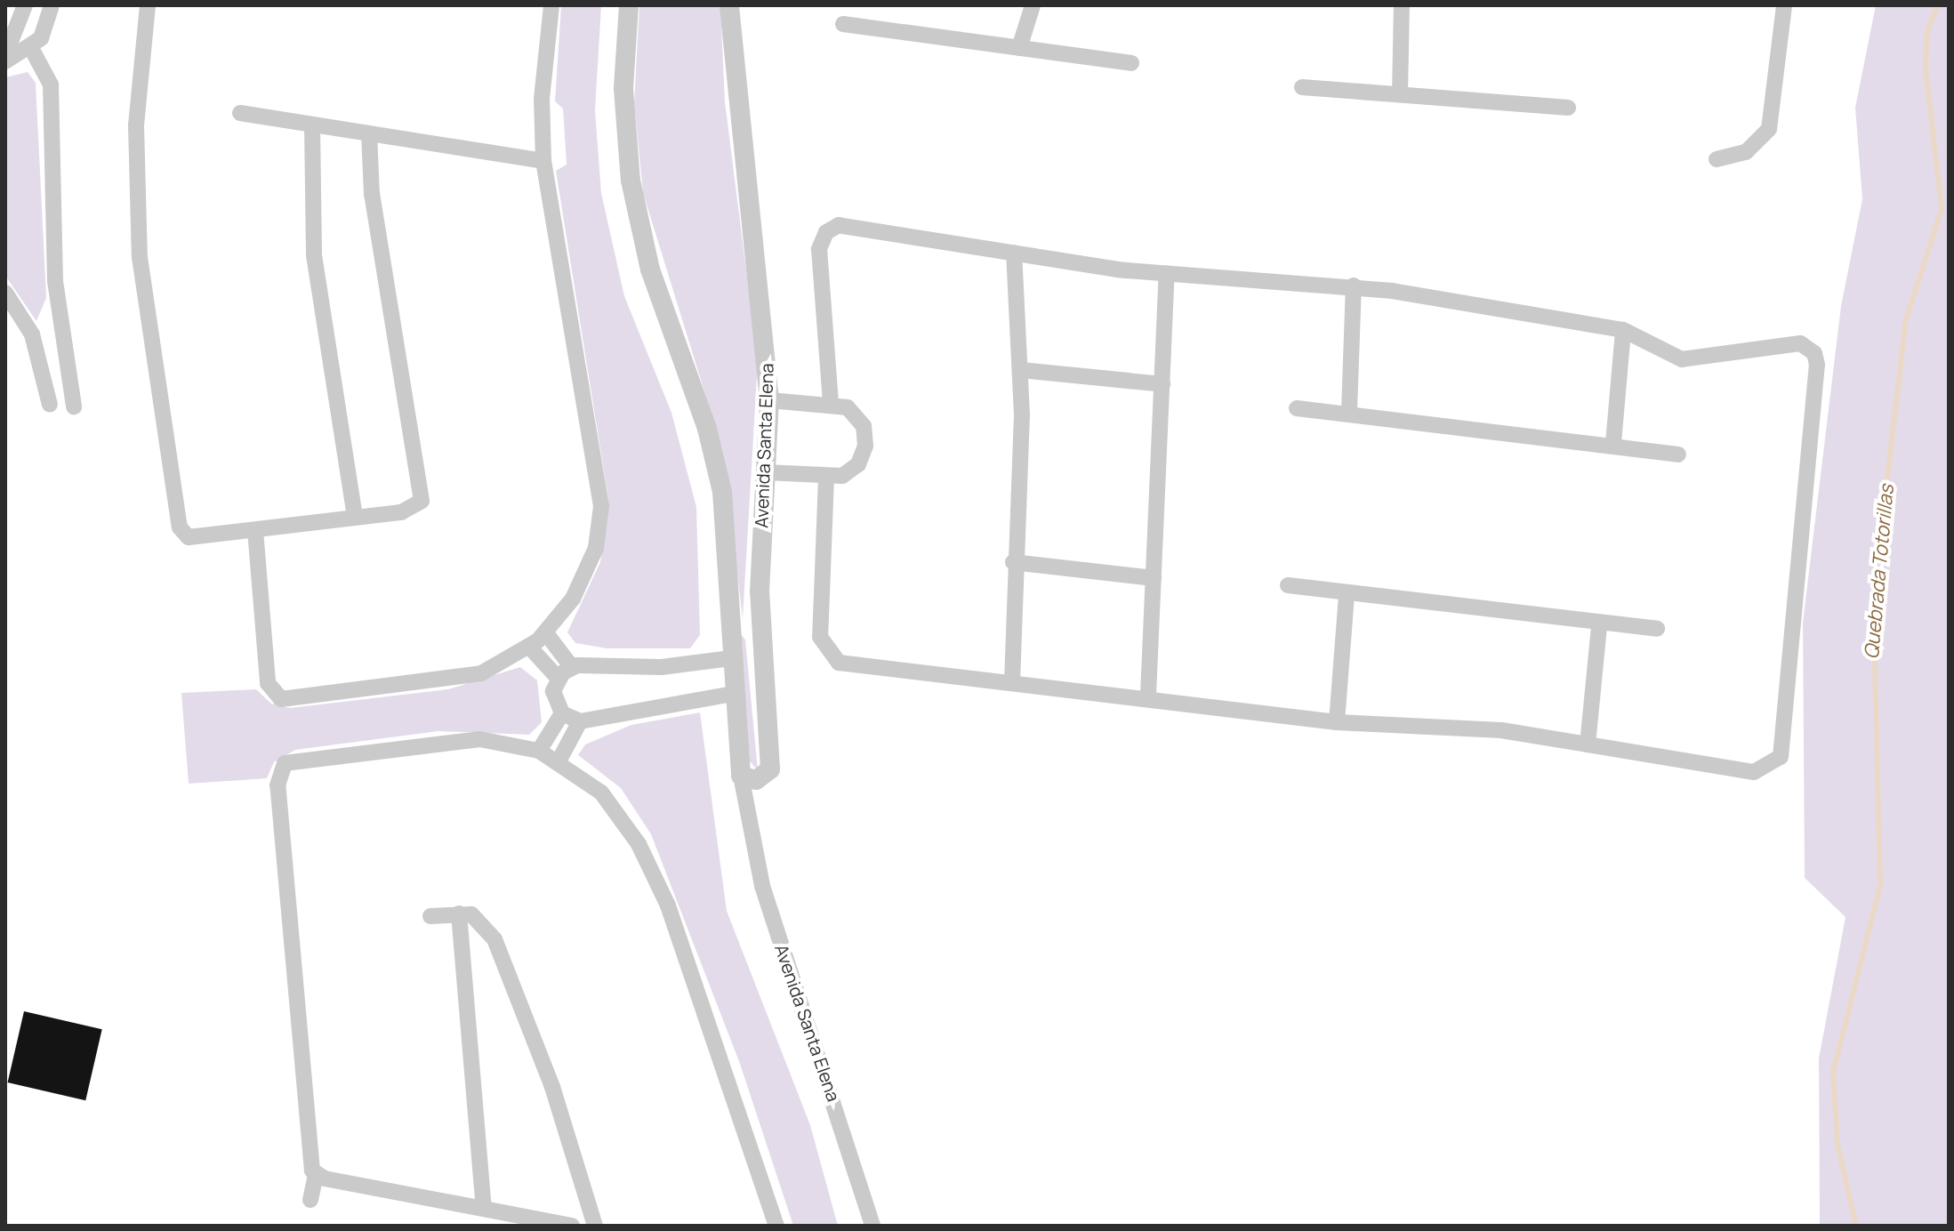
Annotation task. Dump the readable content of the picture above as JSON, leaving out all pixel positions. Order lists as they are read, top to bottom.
{
  "streets": {
    "street": ["Avenida Santa Elena"]
  },
  "water": ["Quebrada Totorillas"]
}
